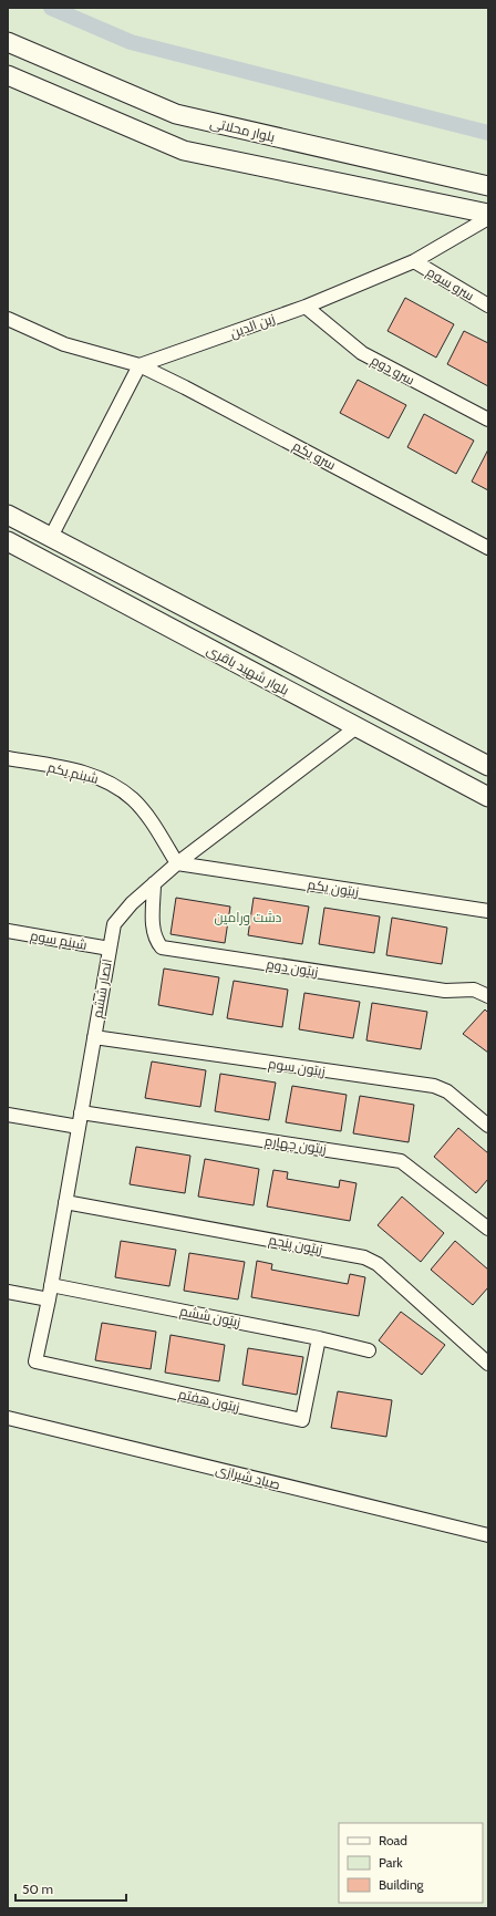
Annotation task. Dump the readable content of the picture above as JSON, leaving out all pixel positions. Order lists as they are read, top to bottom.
{
  "streets": {
    "street": [
      "بلوار محلاتی",
      "سرو سوم",
      "زین الدین",
      "سرو دوم",
      "سرو یکم",
      "بلوار شهید باقری",
      "شبنم یکم",
      "زیتون یکم",
      "شبنم سوم",
      "زیتون دوم",
      "انصار ششم",
      "زیتون سوم",
      "زیتون چهارم",
      "زیتون پنجم",
      "زیتون ششم",
      "زیتون هفتم",
      "صیاد شیرازی"
    ]
  },
  "crossings": [
    ["سرو سوم", "زین الدین"],
    ["زین الدین", "سرو دوم"],
    ["زین الدین", "سرو یکم"],
    ["بلوار شهید باقری", "انصار ششم"],
    ["شبنم یکم", "زیتون یکم"],
    ["شبنم یکم", "انصار ششم"],
    ["زیتون یکم", "انصار ششم"],
    ["شبنم سوم", "انصار ششم"],
    ["زیتون دوم", "انصار ششم"],
    ["انصار ششم", "زیتون سوم"],
    ["انصار ششم", "زیتون چهارم"],
    ["انصار ششم", "زیتون پنجم"],
    ["انصار ششم", "زیتون ششم"],
    ["انصار ششم", "زیتون هفتم"],
    ["زیتون ششم", "زیتون هفتم"]
  ],
  "parks": ["دشت ورامین"],
  "legend": ["Road", "Park", "Building"],
  "scale_bar": "50 m"
}
